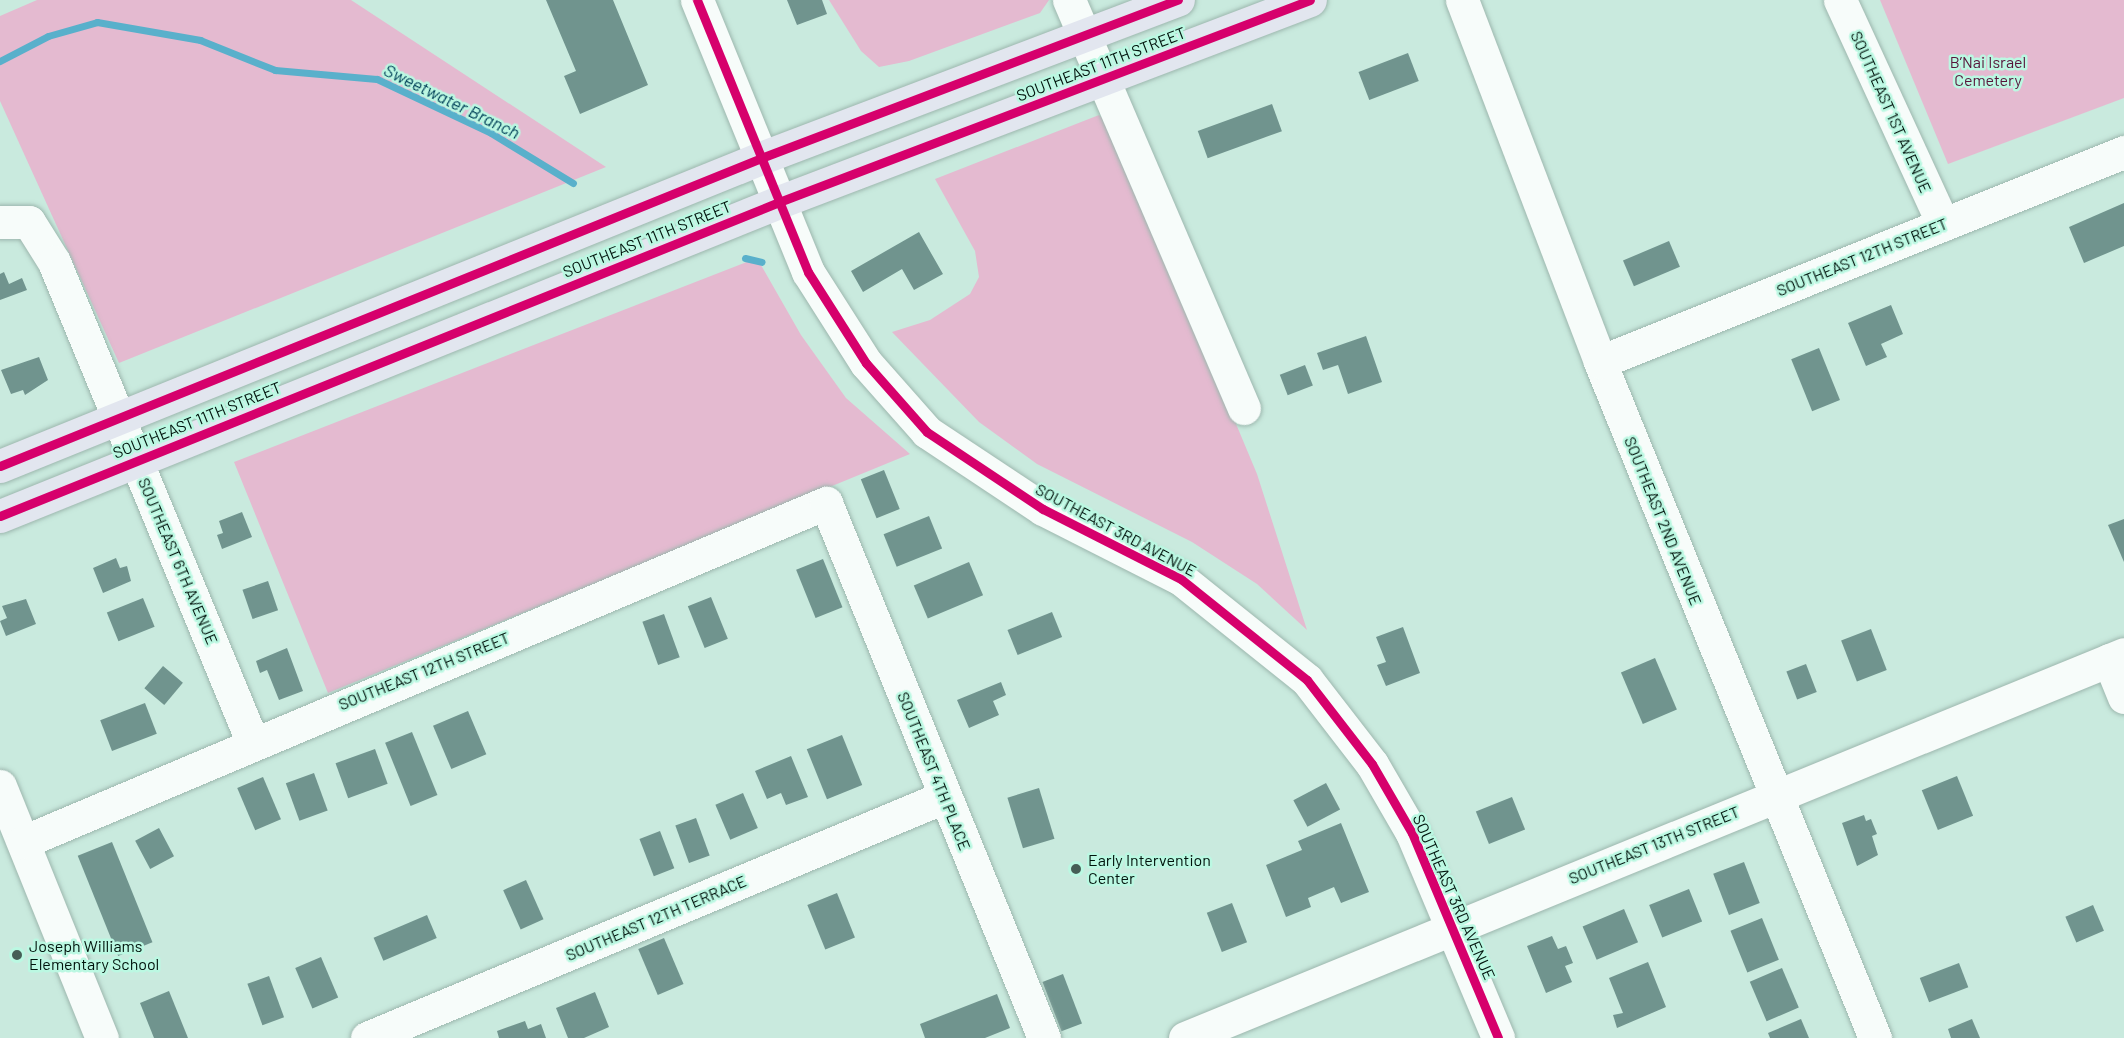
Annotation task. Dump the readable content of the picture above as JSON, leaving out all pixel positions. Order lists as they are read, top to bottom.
{
  "streets": {
    "highway": ["SOUTHEAST 11TH STREET"],
    "street": [
      "SOUTHEAST 1ST AVENUE",
      "SOUTHEAST 12TH STREET",
      "SOUTHEAST 2ND AVENUE",
      "SOUTHEAST 3RD AVENUE",
      "SOUTHEAST 6TH AVENUE",
      "SOUTHEAST 4TH PLACE",
      "SOUTHEAST 13TH STREET",
      "SOUTHEAST 12TH TERRACE"
    ]
  },
  "crossings": [
    ["SOUTHEAST 11TH STREET", "SOUTHEAST 3RD AVENUE"],
    ["SOUTHEAST 11TH STREET", "SOUTHEAST 6TH AVENUE"],
    ["SOUTHEAST 1ST AVENUE", "SOUTHEAST 12TH STREET"],
    ["SOUTHEAST 12TH STREET", "SOUTHEAST 2ND AVENUE"],
    ["SOUTHEAST 12TH STREET", "SOUTHEAST 6TH AVENUE"],
    ["SOUTHEAST 12TH STREET", "SOUTHEAST 4TH PLACE"],
    ["SOUTHEAST 2ND AVENUE", "SOUTHEAST 13TH STREET"],
    ["SOUTHEAST 3RD AVENUE", "SOUTHEAST 13TH STREET"],
    ["SOUTHEAST 4TH PLACE", "SOUTHEAST 12TH TERRACE"]
  ],
  "water": ["Sweetwater Branch"],
  "parks": ["B’Nai Israel Cemetery"],
  "places": ["Early Intervention Center", "Joseph Williams Elementary School"]
}
